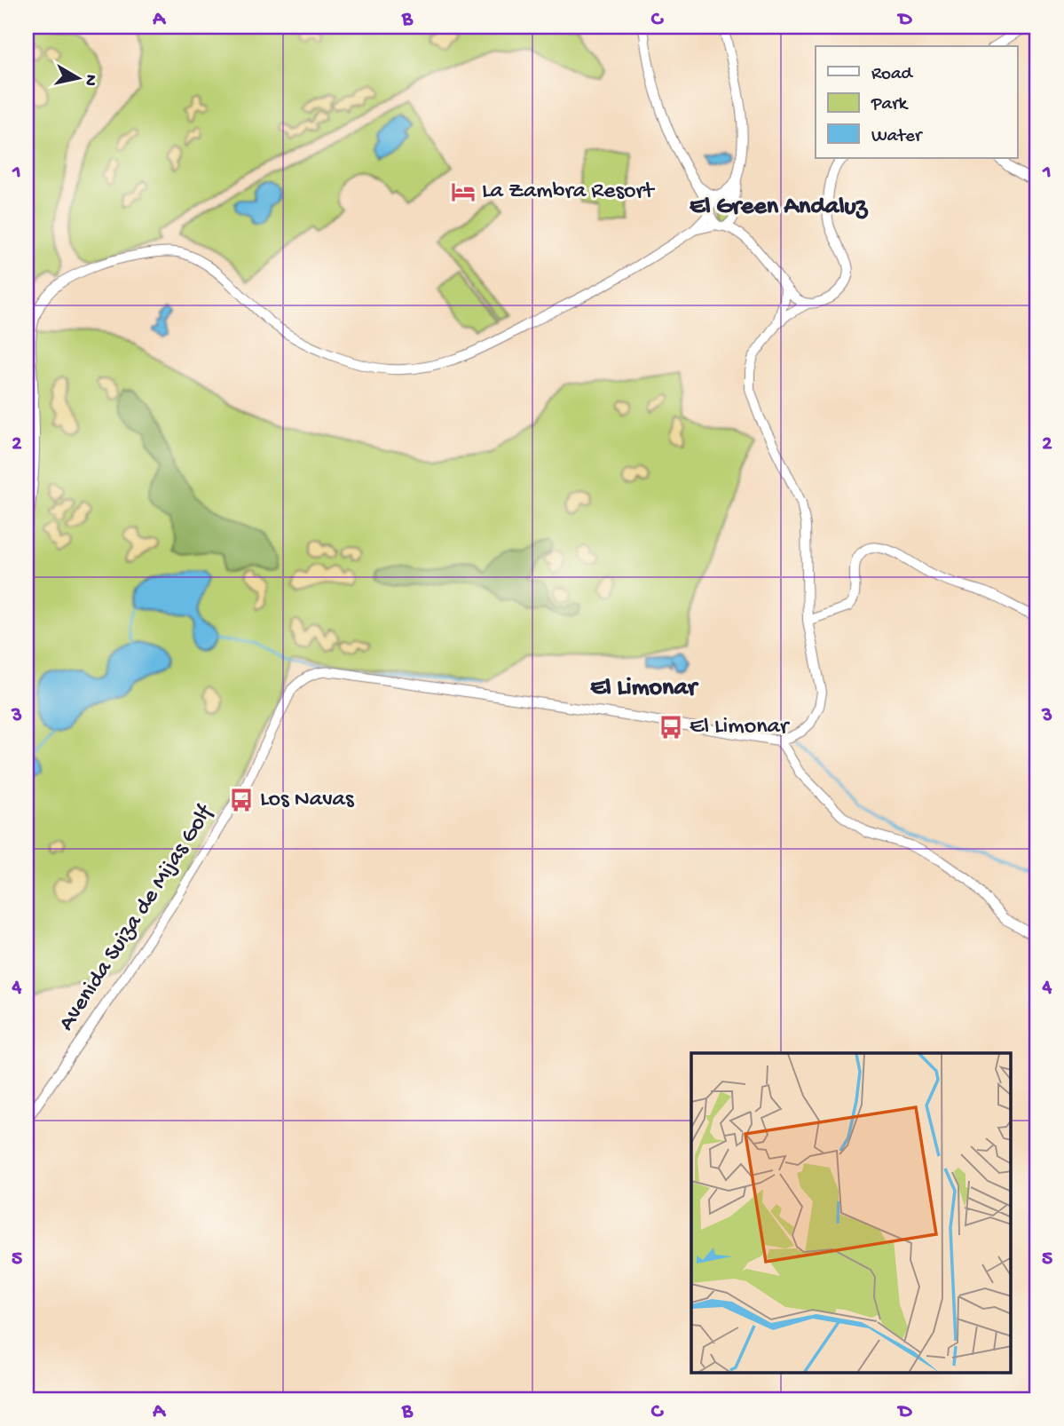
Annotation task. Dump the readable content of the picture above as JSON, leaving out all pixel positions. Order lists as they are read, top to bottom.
{
  "streets": {
    "street": ["Avenida Suiza de Mijas Golf"]
  },
  "districts": ["El Green Andaluz", "El Limonar"],
  "places": {
    "hotel": ["La Zambra Resort"],
    "bus stop": ["El Limonar", "Los Navas"]
  },
  "legend": ["Road", "Park", "Water"],
  "north": "right",
  "grid": {
    "columns": [
      "A",
      "B",
      "C",
      "D"
    ],
    "rows": [
      "1",
      "2",
      "3",
      "4",
      "5"
    ]
  }
}
